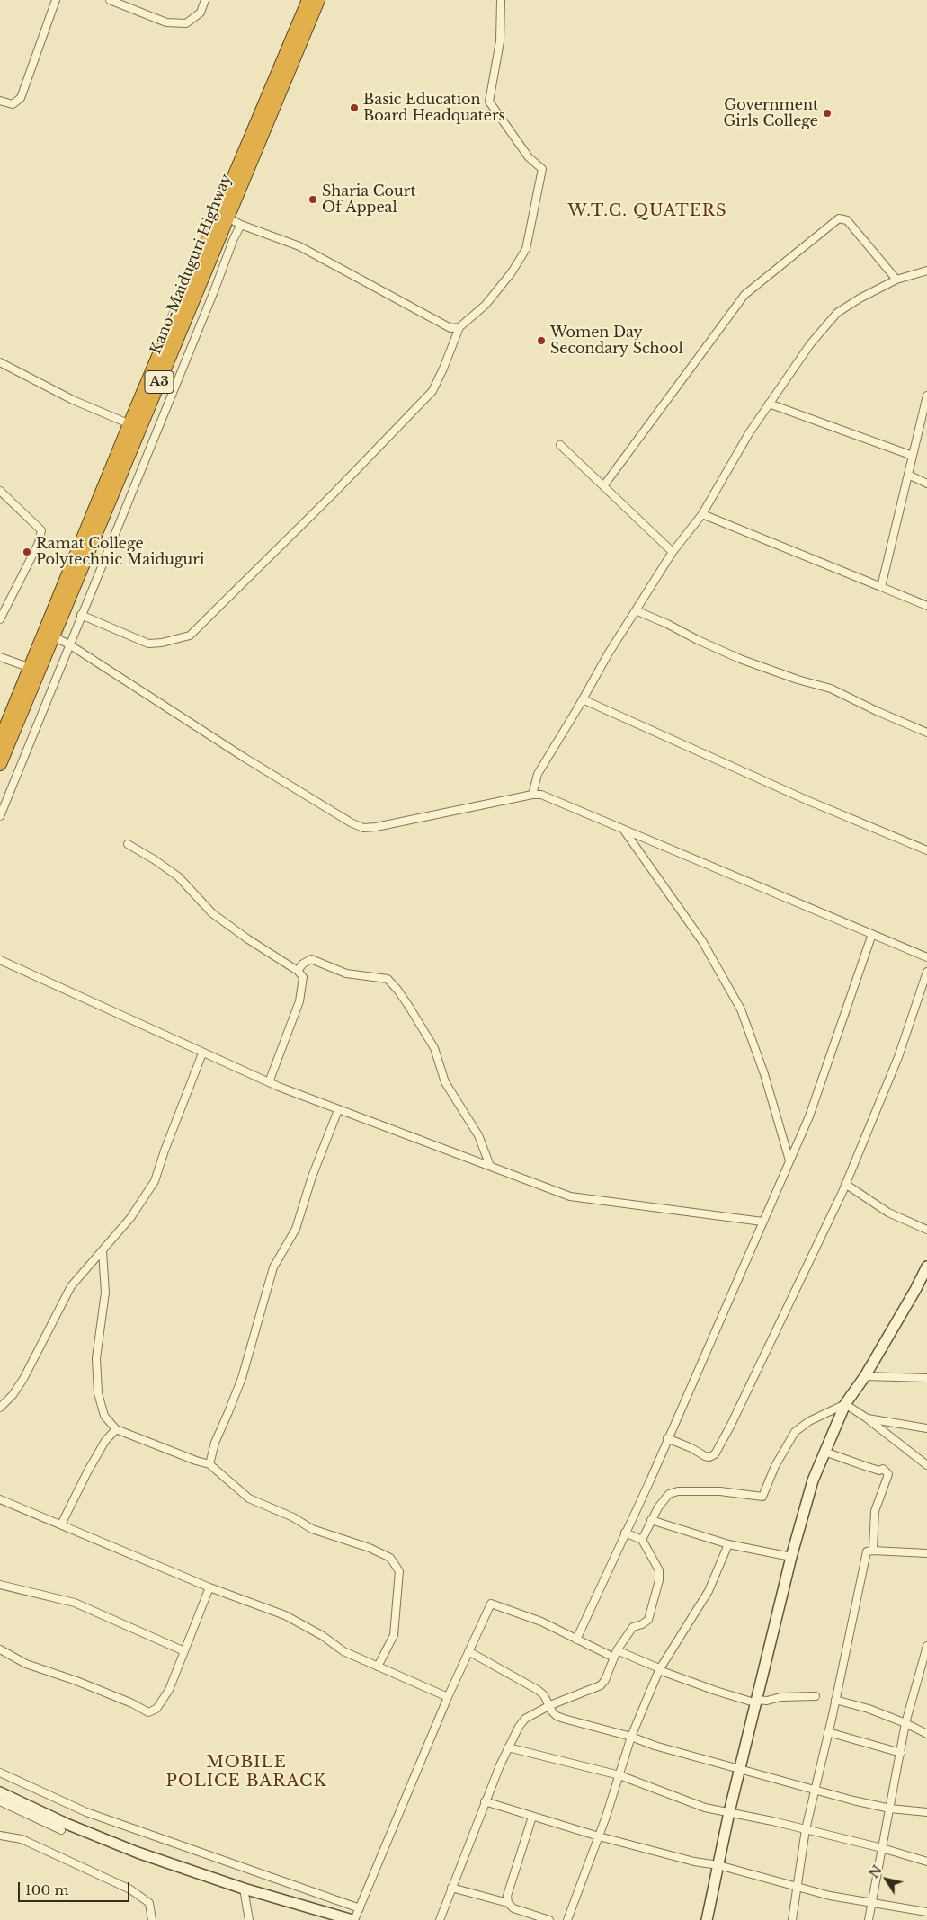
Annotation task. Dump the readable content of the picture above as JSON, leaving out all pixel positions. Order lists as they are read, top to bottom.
{
  "streets": {
    "highway": ["Kano-Maiduguri Highway", "A3"]
  },
  "crossings": [
    ["Kano-Maiduguri Highway", "A3"]
  ],
  "districts": ["W.T.C. QUATERS", "MOBILE POLICE BARACK"],
  "places": [
    "Basic Education Board Headquaters",
    "Government Girls College",
    "Sharia Court Of Appeal",
    "Women Day Secondary School",
    "Ramat College Polytechnic Maiduguri"
  ],
  "scale_bar": "100 m",
  "north": "top left"
}
